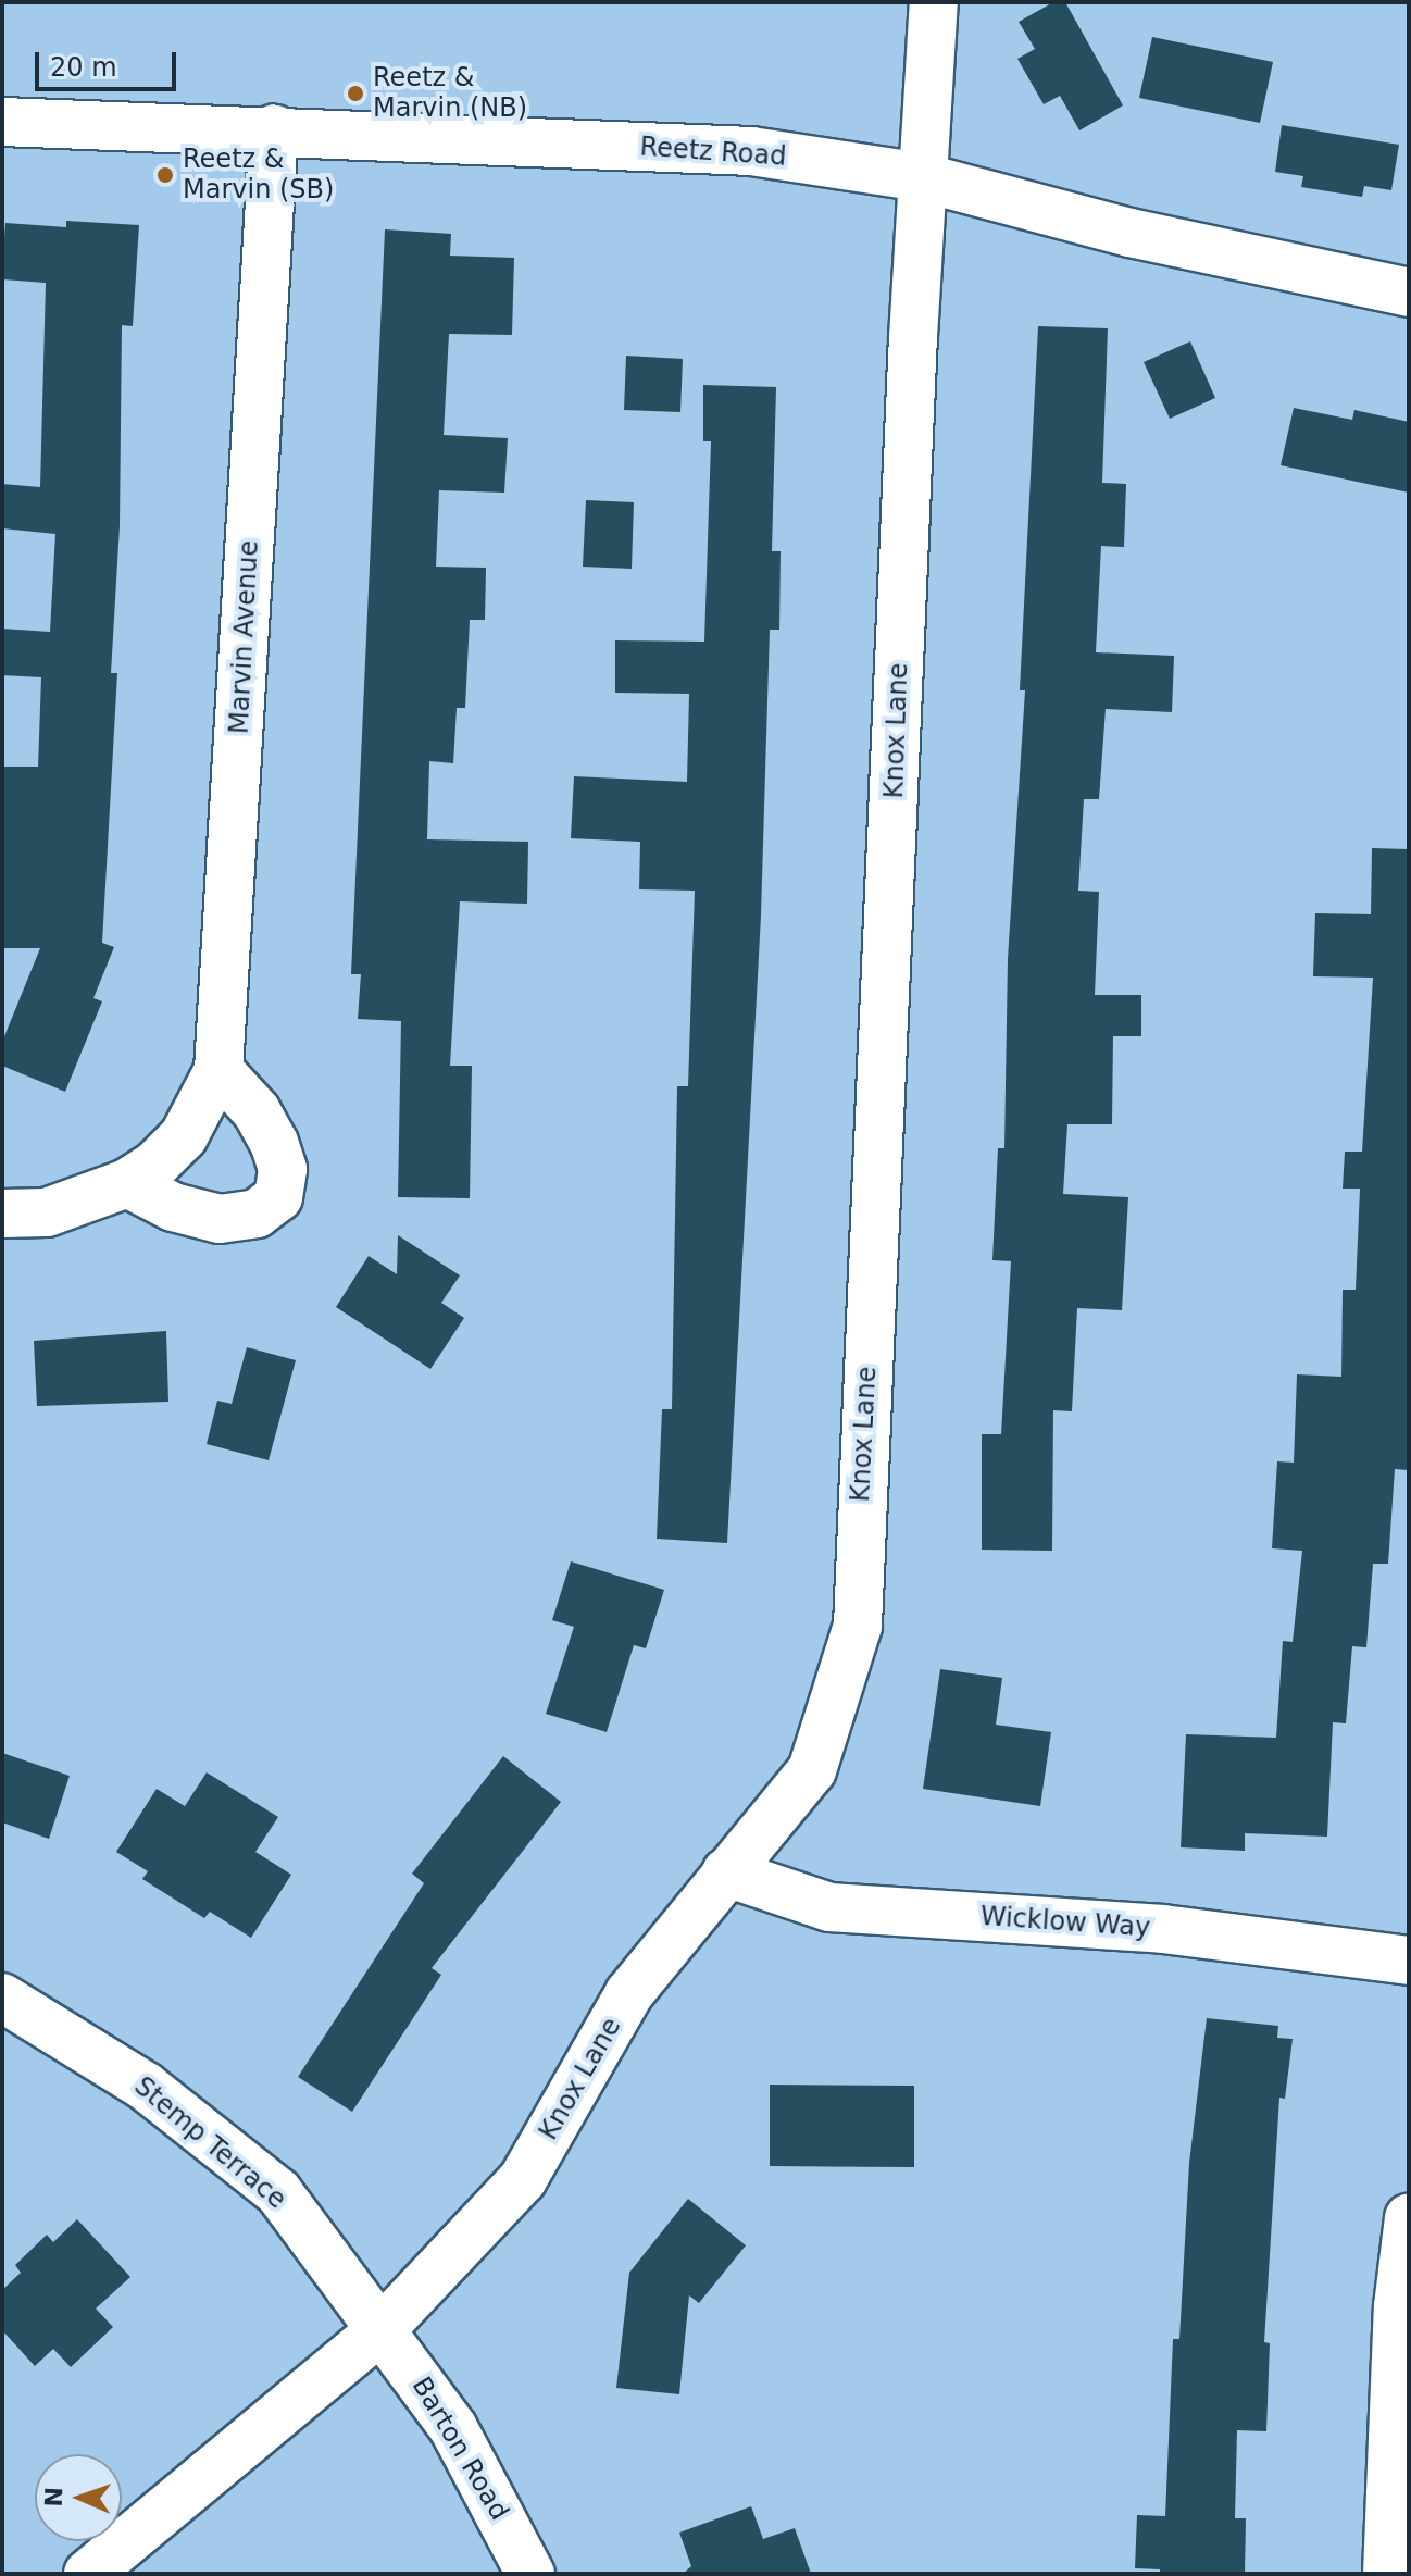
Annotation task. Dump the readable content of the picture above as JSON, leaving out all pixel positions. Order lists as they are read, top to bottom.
{
  "streets": {
    "street": [
      "Reetz Road",
      "Marvin Avenue",
      "Knox Lane",
      "Wicklow Way",
      "Stemp Terrace",
      "Barton Road"
    ]
  },
  "crossings": [
    ["Reetz Road", "Marvin Avenue"],
    ["Reetz Road", "Knox Lane"],
    ["Knox Lane", "Wicklow Way"],
    ["Knox Lane", "Stemp Terrace"],
    ["Knox Lane", "Barton Road"],
    ["Stemp Terrace", "Barton Road"]
  ],
  "places": ["Reetz & Marvin (NB)", "Reetz & Marvin (SB)"],
  "scale_bar": "20 m",
  "north": "left"
}
